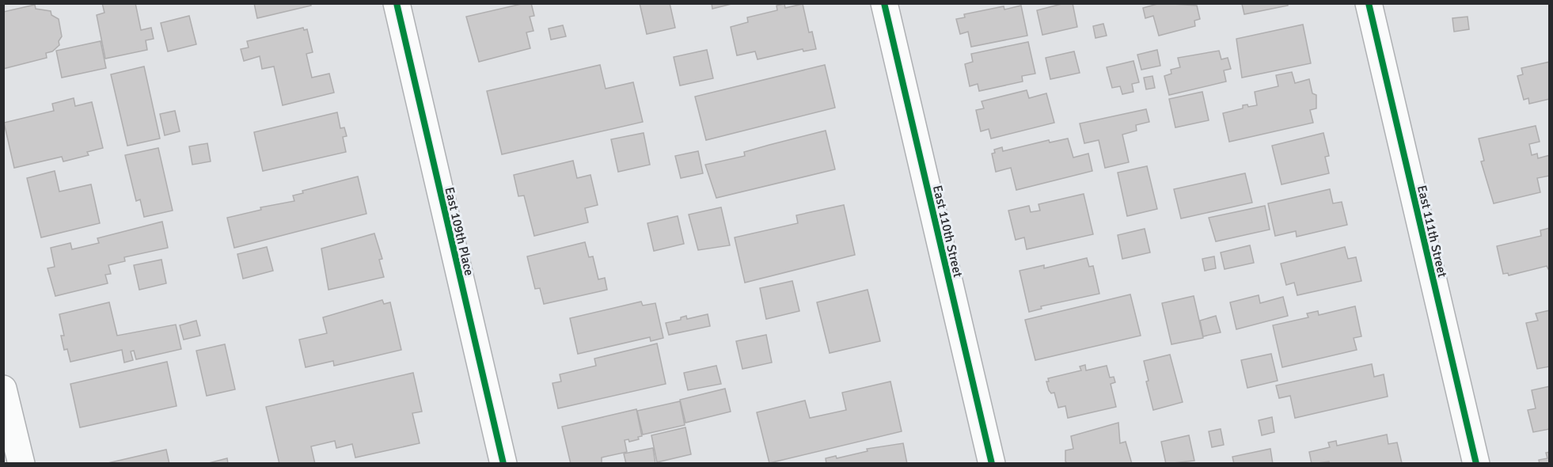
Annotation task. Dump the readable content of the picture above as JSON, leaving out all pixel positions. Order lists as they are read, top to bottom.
{
  "streets": {
    "street": ["East 109th Place", "East 110th Street", "East 111th Street"]
  }
}
